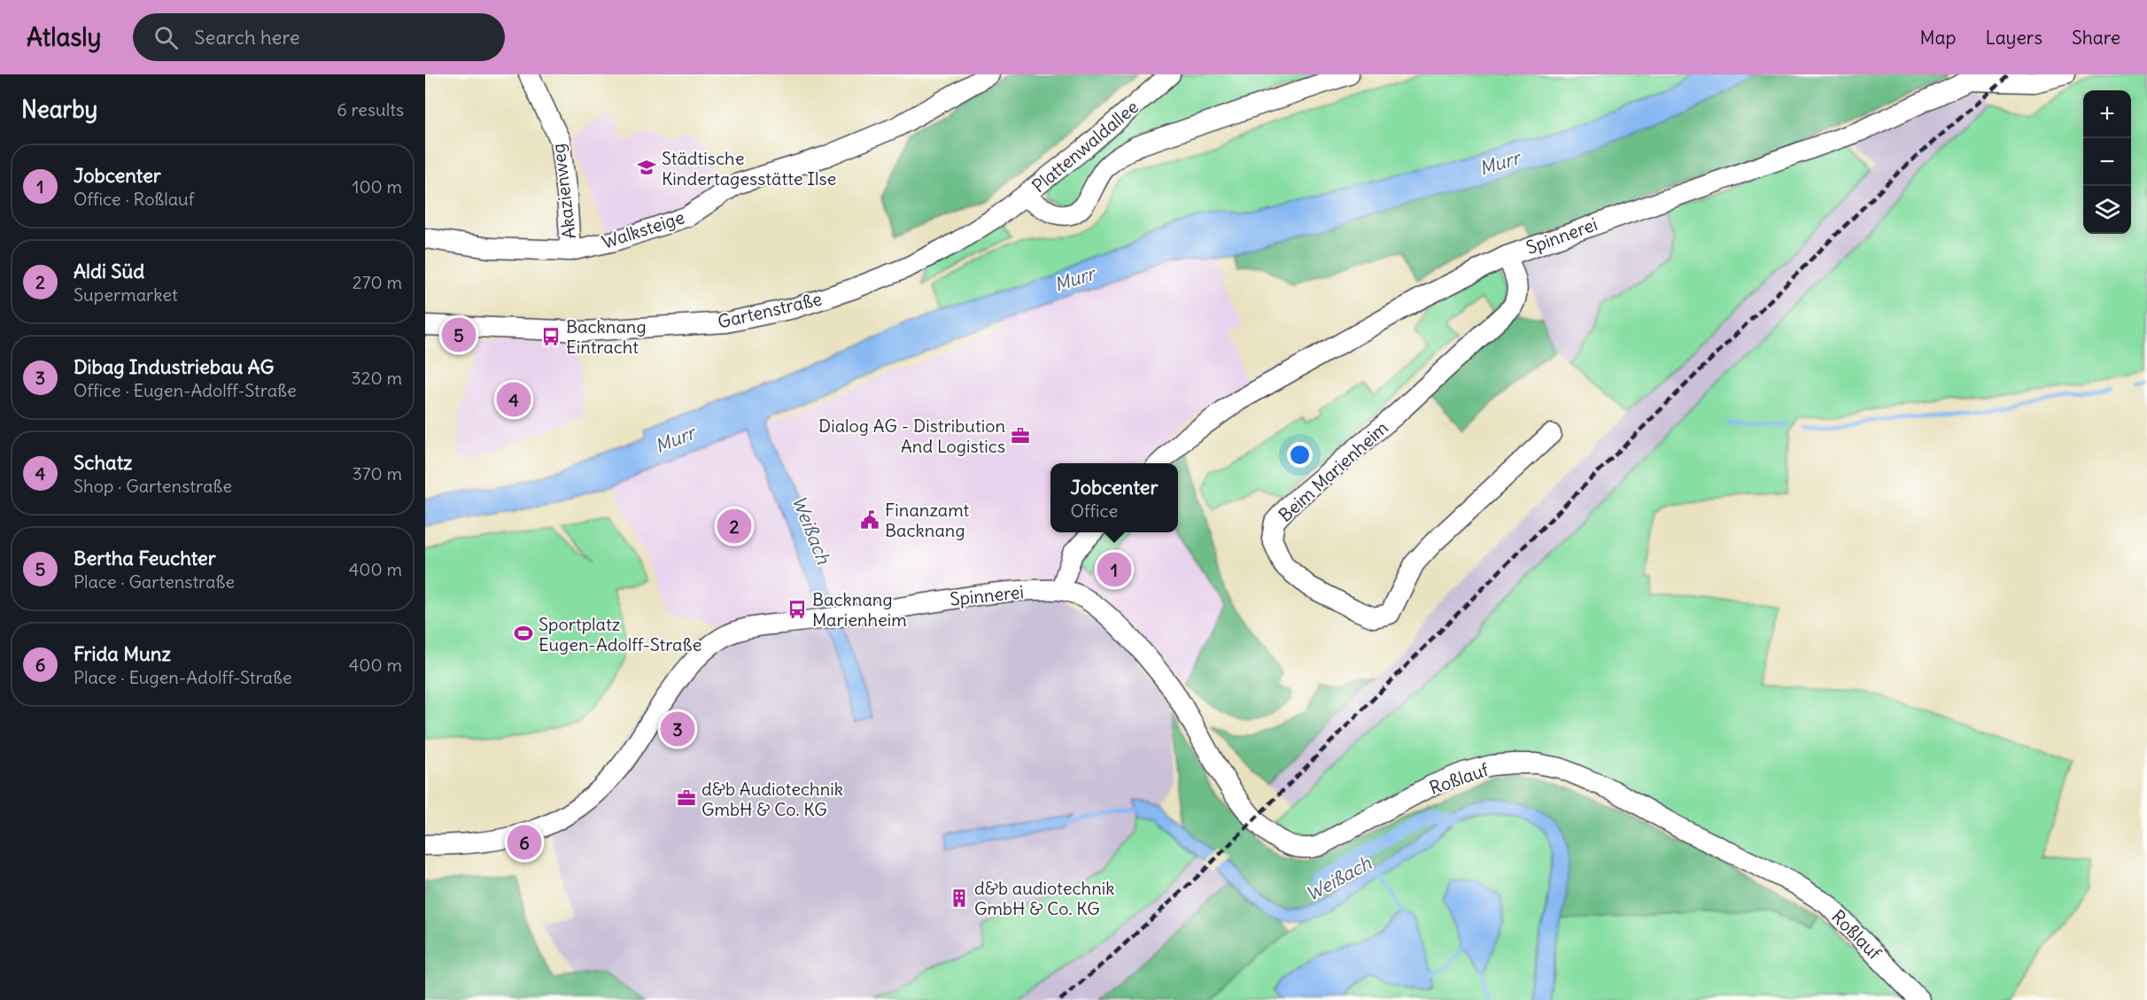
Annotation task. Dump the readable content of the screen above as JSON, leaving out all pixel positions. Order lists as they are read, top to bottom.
{
  "streets": {
    "street": [
      "Plattenwaldallee",
      "Akazienweg",
      "Walksteige",
      "Spinnerei",
      "Gartenstraße",
      "Beim Marienheim",
      "Roßlauf"
    ]
  },
  "crossings": [
    ["Plattenwaldallee", "Gartenstraße"],
    ["Akazienweg", "Walksteige"],
    ["Spinnerei", "Beim Marienheim"],
    ["Spinnerei", "Roßlauf"]
  ],
  "water": ["Murr", "Weißach"],
  "places": {
    "school or university": ["Städtische Kindertagesstätte Ilse"],
    "bus stop": ["Backnang Eintracht", "Backnang Marienheim"],
    "office": ["Dialog AG - Distribution And Logistics", "d&b Audiotechnik GmbH & Co. KG"],
    "public building": ["Finanzamt Backnang"],
    "sports": ["Sportplatz Eugen-Adolff-Straße"],
    "building": ["d&b audiotechnik GmbH & Co. KG"]
  },
  "page": {
    "header": "Atlasly",
    "search": "Search here",
    "nav": ["Map", "Layers", "Share"],
    "heading": ["Nearby", "6 results"],
    "map_buttons": ["+", "−"],
    "list": [
      {
        "mark": "1",
        "name": "Jobcenter",
        "note": "Office · Roßlauf",
        "value": "100 m"
      },
      {
        "mark": "2",
        "name": "Aldi Süd",
        "note": "Supermarket",
        "value": "270 m"
      },
      {
        "mark": "3",
        "name": "Dibag Industriebau AG",
        "note": "Office · Eugen-Adolff-Straße",
        "value": "320 m"
      },
      {
        "mark": "4",
        "name": "Schatz",
        "note": "Shop · Gartenstraße",
        "value": "370 m"
      },
      {
        "mark": "5",
        "name": "Bertha Feuchter",
        "note": "Place · Gartenstraße",
        "value": "400 m"
      },
      {
        "mark": "6",
        "name": "Frida Munz",
        "note": "Place · Eugen-Adolff-Straße",
        "value": "400 m"
      }
    ],
    "pins": [
      "5",
      "4",
      "2",
      "1",
      "3",
      "6"
    ],
    "popup": ["Jobcenter", "Office"]
  }
}
